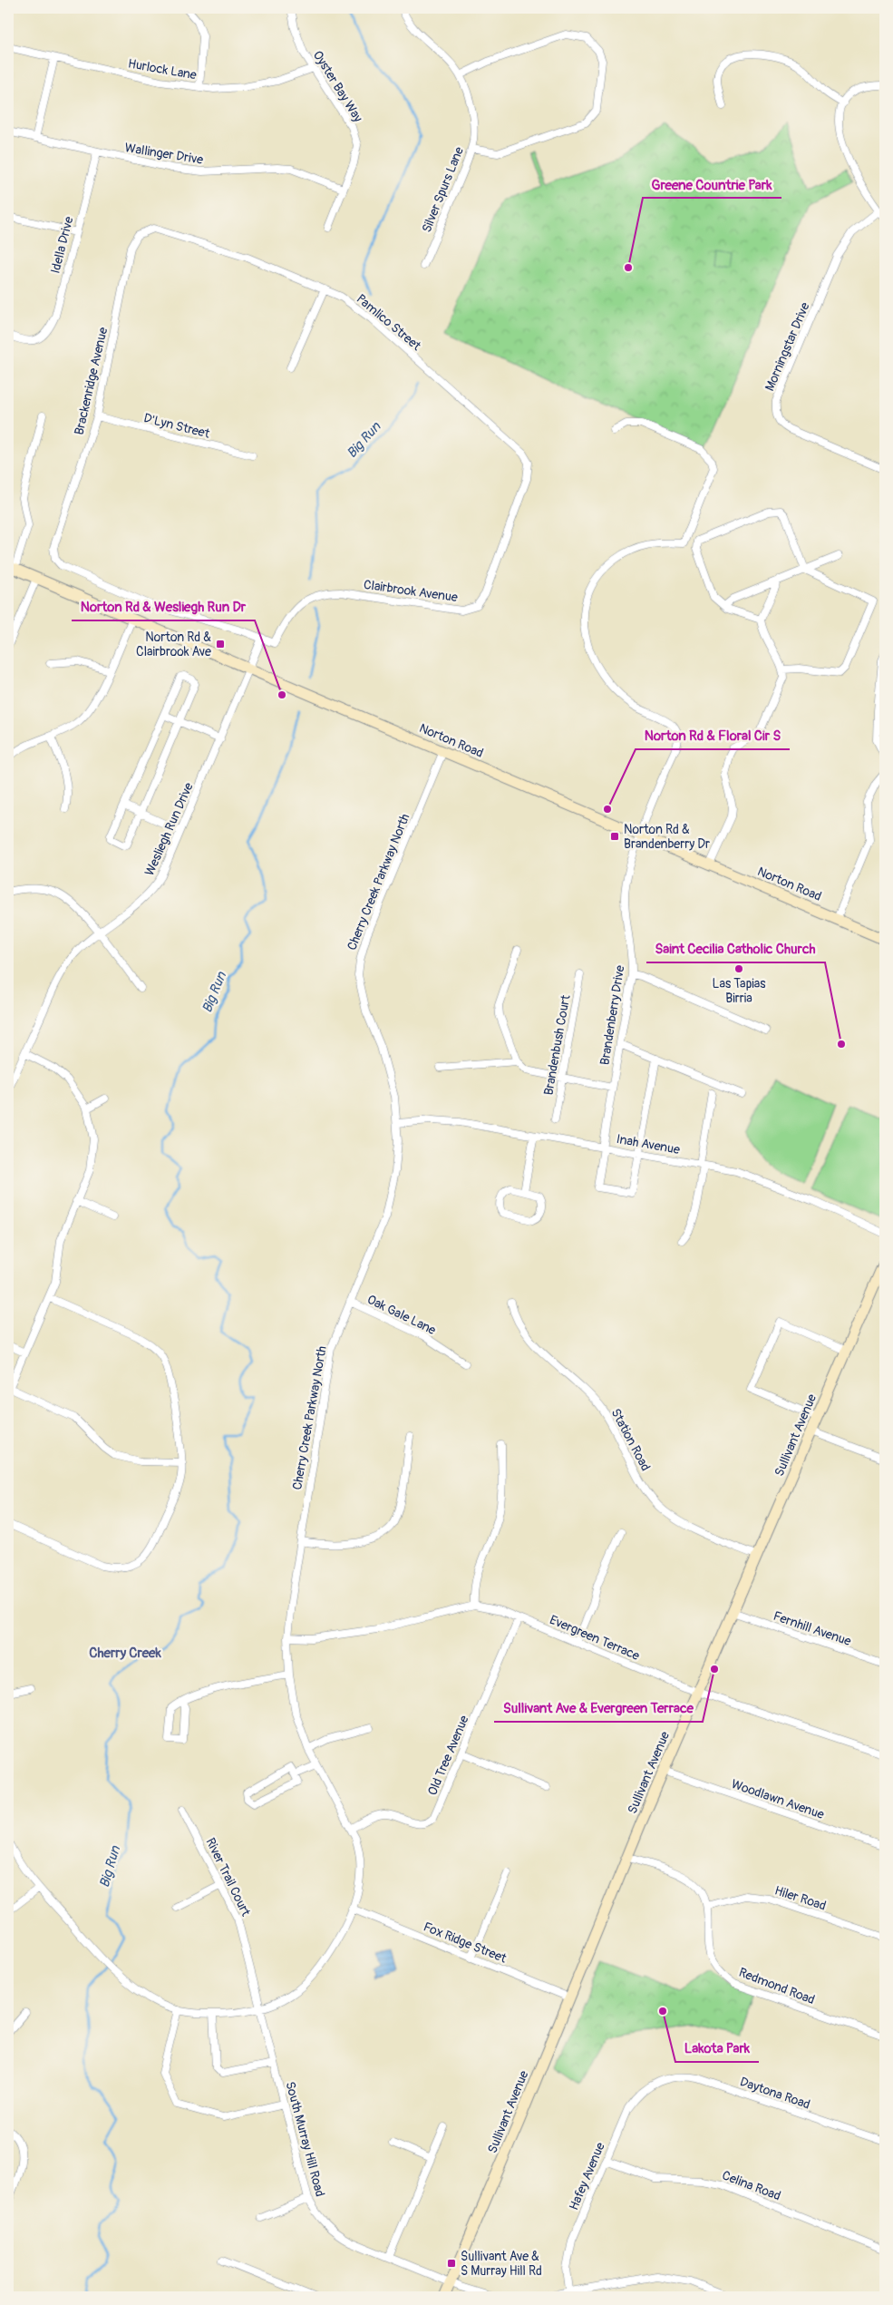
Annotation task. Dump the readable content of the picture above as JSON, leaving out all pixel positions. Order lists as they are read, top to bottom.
{
  "streets": {
    "street": [
      "Hurlock Lane",
      "Oyster Bay Way",
      "Wallinger Drive",
      "Silver Spurs Lane",
      "Idella Drive",
      "Pamlico Street",
      "Morningstar Drive",
      "Brackenridge Avenue",
      "D'Lyn Street",
      "Clairbrook Avenue",
      "Norton Road",
      "Wesliegh Run Drive",
      "Cherry Creek Parkway North",
      "Brandenberry Drive",
      "Brandenbush Court",
      "Inah Avenue",
      "Oak Gale Lane",
      "Sullivant Avenue",
      "Station Road",
      "Fernhill Avenue",
      "Evergreen Terrace",
      "Old Tree Avenue",
      "Woodlawn Avenue",
      "River Trail Court",
      "Hiler Road",
      "Fox Ridge Street",
      "Redmond Road",
      "Daytona Road",
      "South Murray Hill Road",
      "Hafey Avenue",
      "Celina Road"
    ]
  },
  "crossings": [
    ["Hurlock Lane", "Oyster Bay Way"],
    ["Oyster Bay Way", "Wallinger Drive"],
    ["Wallinger Drive", "Idella Drive"],
    ["Pamlico Street", "Brackenridge Avenue"],
    ["Pamlico Street", "Clairbrook Avenue"],
    ["Brackenridge Avenue", "D'Lyn Street"],
    ["Brackenridge Avenue", "Clairbrook Avenue"],
    ["Norton Road", "Wesliegh Run Drive"],
    ["Norton Road", "Cherry Creek Parkway North"],
    ["Norton Road", "Brandenberry Drive"],
    ["Cherry Creek Parkway North", "Inah Avenue"],
    ["Cherry Creek Parkway North", "Oak Gale Lane"],
    ["Cherry Creek Parkway North", "Evergreen Terrace"],
    ["Cherry Creek Parkway North", "Old Tree Avenue"],
    ["Cherry Creek Parkway North", "River Trail Court"],
    ["Cherry Creek Parkway North", "Fox Ridge Street"],
    ["Cherry Creek Parkway North", "South Murray Hill Road"],
    ["Brandenberry Drive", "Inah Avenue"],
    ["Sullivant Avenue", "Station Road"],
    ["Sullivant Avenue", "Fernhill Avenue"],
    ["Sullivant Avenue", "Evergreen Terrace"],
    ["Sullivant Avenue", "Woodlawn Avenue"],
    ["Sullivant Avenue", "Fox Ridge Street"],
    ["Sullivant Avenue", "South Murray Hill Road"],
    ["Evergreen Terrace", "Old Tree Avenue"],
    ["River Trail Court", "South Murray Hill Road"],
    ["Hiler Road", "Redmond Road"],
    ["Daytona Road", "Hafey Avenue"],
    ["Hafey Avenue", "Celina Road"]
  ],
  "districts": ["Cherry Creek"],
  "water": ["Big Run"],
  "places": {
    "other": [
      "Greene Countrie Park",
      "Norton Rd & Wesliegh Run Dr",
      "Norton Rd & Floral Cir S",
      "Las Tapias Birria",
      "Saint Cecilia Catholic Church",
      "Sullivant Ave & Evergreen Terrace",
      "Lakota Park"
    ],
    "transit": ["Norton Rd & Clairbrook Ave", "Norton Rd & Brandenberry Dr", "Sullivant Ave & S Murray Hill Rd"]
  }
}
